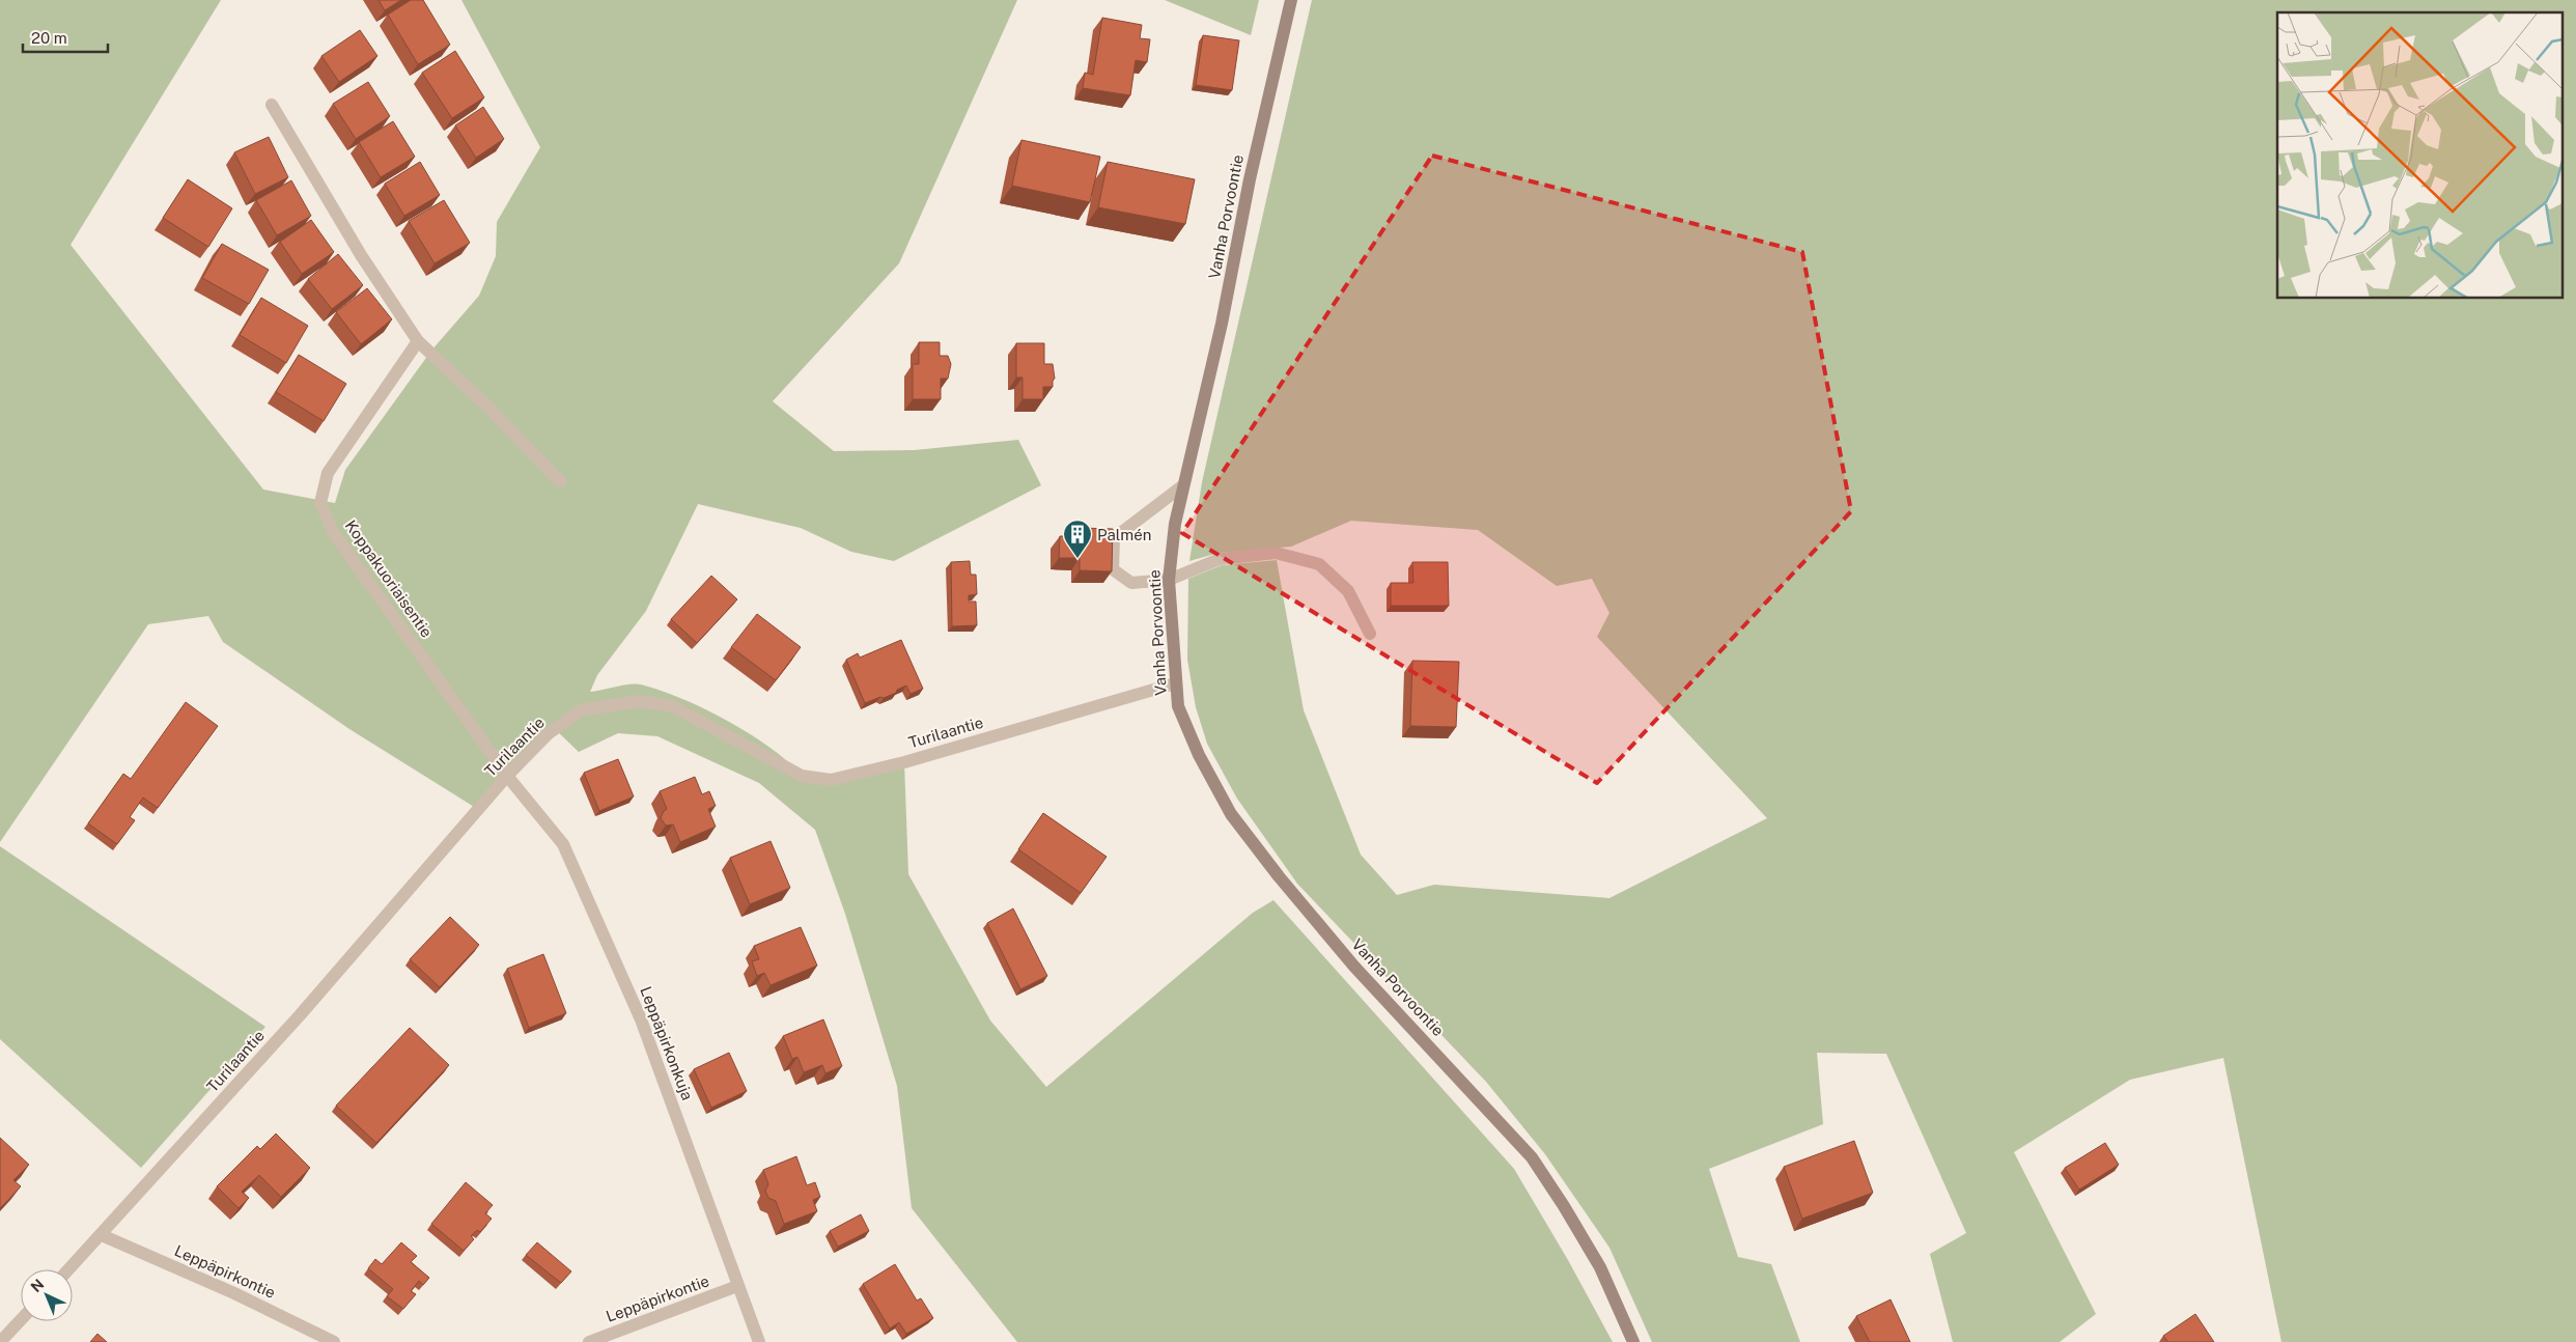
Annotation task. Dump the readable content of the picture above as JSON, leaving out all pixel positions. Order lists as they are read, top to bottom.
{
  "streets": {
    "street": [
      "Vanha Porvoontie",
      "Koppakuoriaisentie",
      "Turilaantie",
      "Leppäpirkonkuja",
      "Leppäpirkontie"
    ]
  },
  "crossings": [
    ["Vanha Porvoontie", "Turilaantie"],
    ["Koppakuoriaisentie", "Turilaantie"],
    ["Koppakuoriaisentie", "Leppäpirkonkuja"],
    ["Turilaantie", "Leppäpirkonkuja"],
    ["Turilaantie", "Leppäpirkontie"],
    ["Leppäpirkonkuja", "Leppäpirkontie"]
  ],
  "places": {
    "building": ["Palmén"]
  },
  "scale_bar": "20 m",
  "north": "top left"
}
